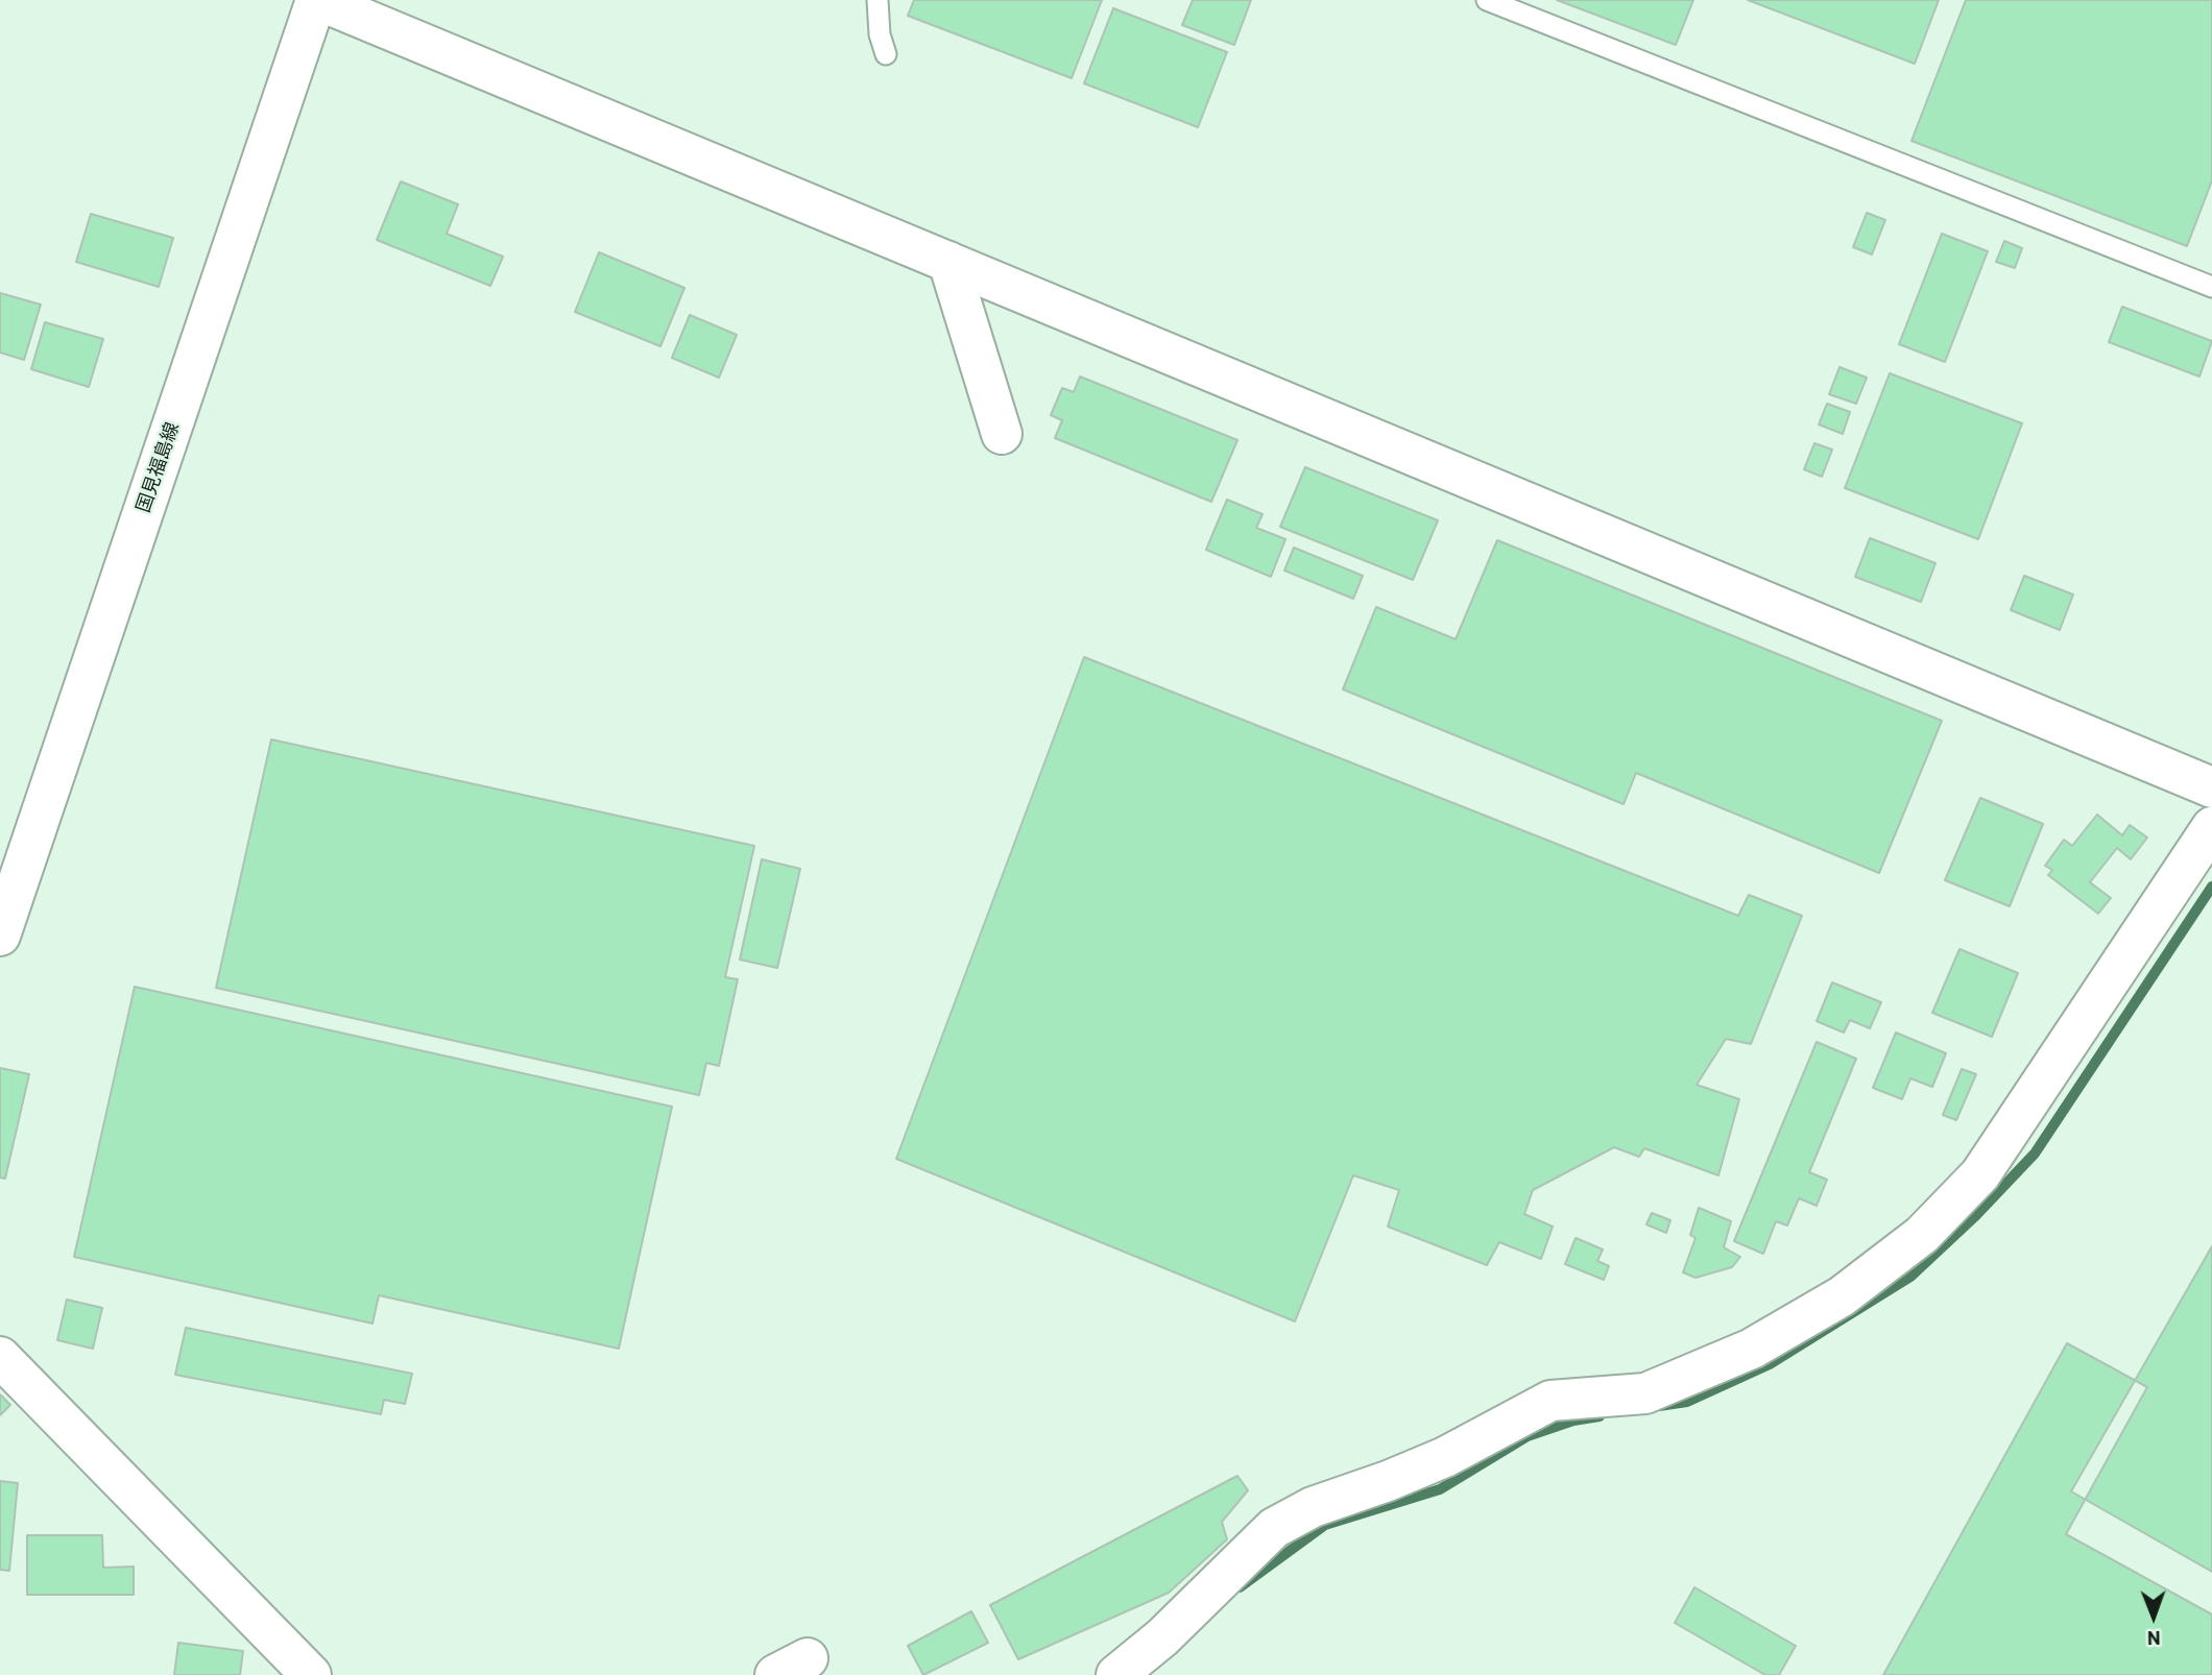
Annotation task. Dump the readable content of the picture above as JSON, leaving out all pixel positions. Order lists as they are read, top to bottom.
{
  "streets": {
    "street": ["国見福島線"]
  },
  "north": "bottom"
}
